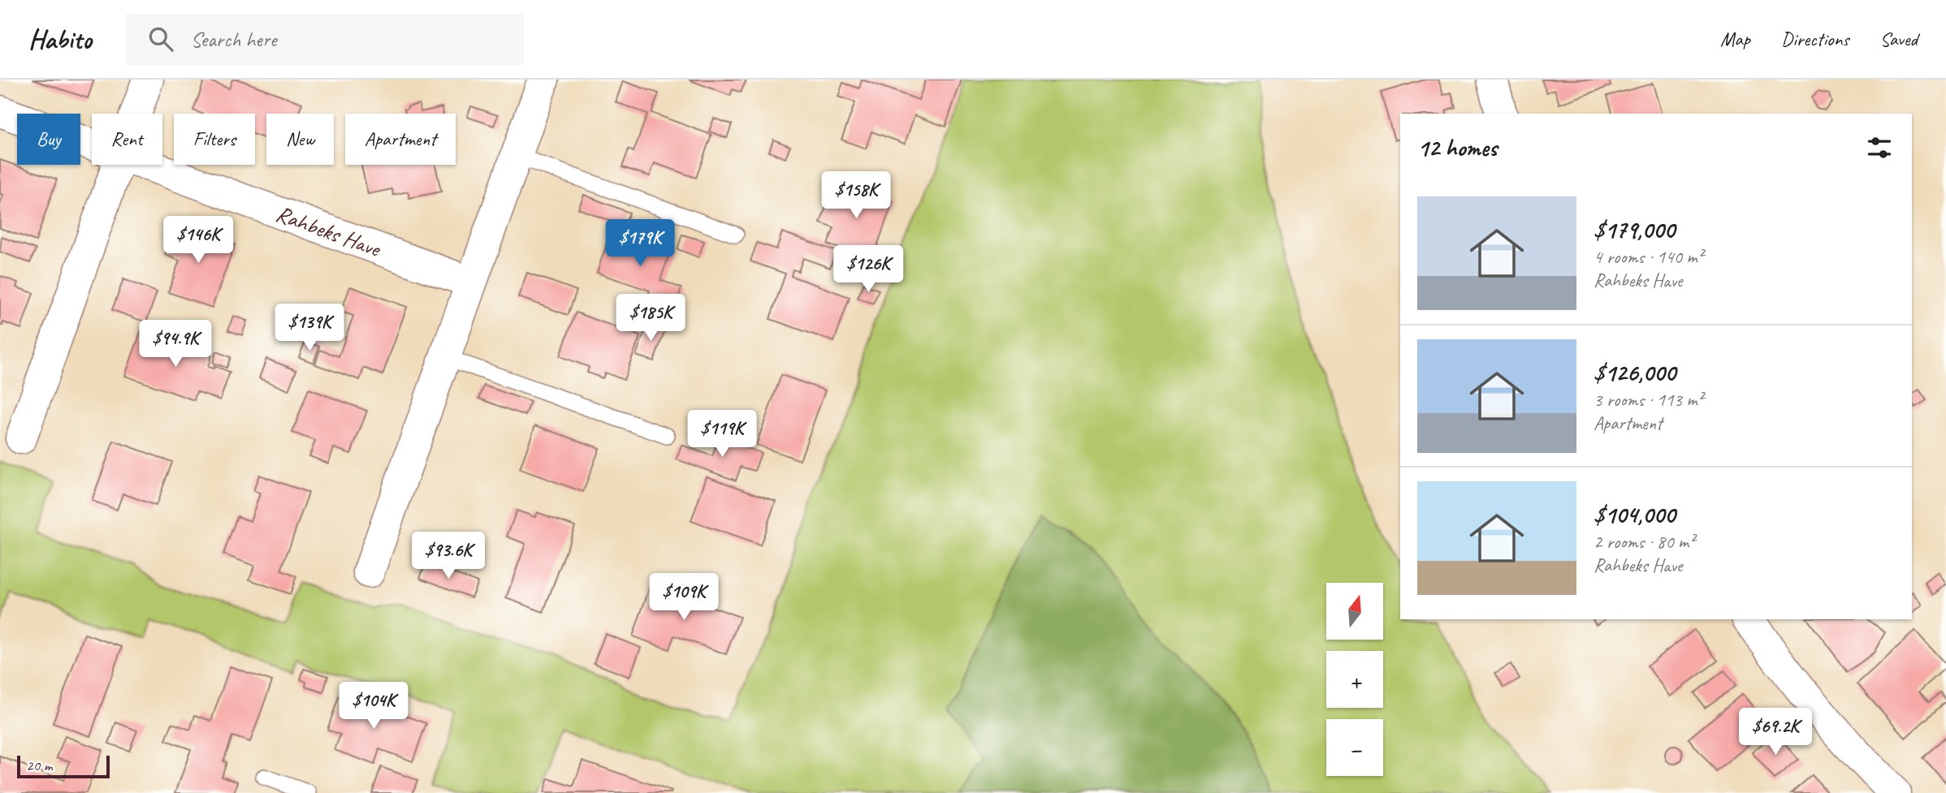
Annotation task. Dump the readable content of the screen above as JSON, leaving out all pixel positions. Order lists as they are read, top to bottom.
{
  "streets": {
    "street": ["Rahbeks Have"]
  },
  "scale_bar": "20 m",
  "north": "top",
  "page": {
    "header": "Habito",
    "search": "Search here",
    "nav": ["Map", "Directions", "Saved"],
    "chip": [
      "Buy",
      "Rent",
      "Filters",
      "New",
      "Apartment"
    ],
    "heading": "12 homes",
    "price": [
      "$158K",
      "$146K",
      "$179K",
      "$126K",
      "$185K",
      "$139K",
      "$94.9K",
      "$119K",
      "$93.6K",
      "$109K",
      "$104K",
      "$69.2K"
    ],
    "list": [
      {
        "name": "$179,000",
        "note": "4 rooms · 140 m² · Rahbeks Have"
      },
      {
        "name": "$126,000",
        "note": "3 rooms · 113 m² · Apartment"
      },
      {
        "name": "$104,000",
        "note": "2 rooms · 80 m² · Rahbeks Have"
      }
    ],
    "map_buttons": ["+", "−"],
    "scale": "20 m"
  }
}
